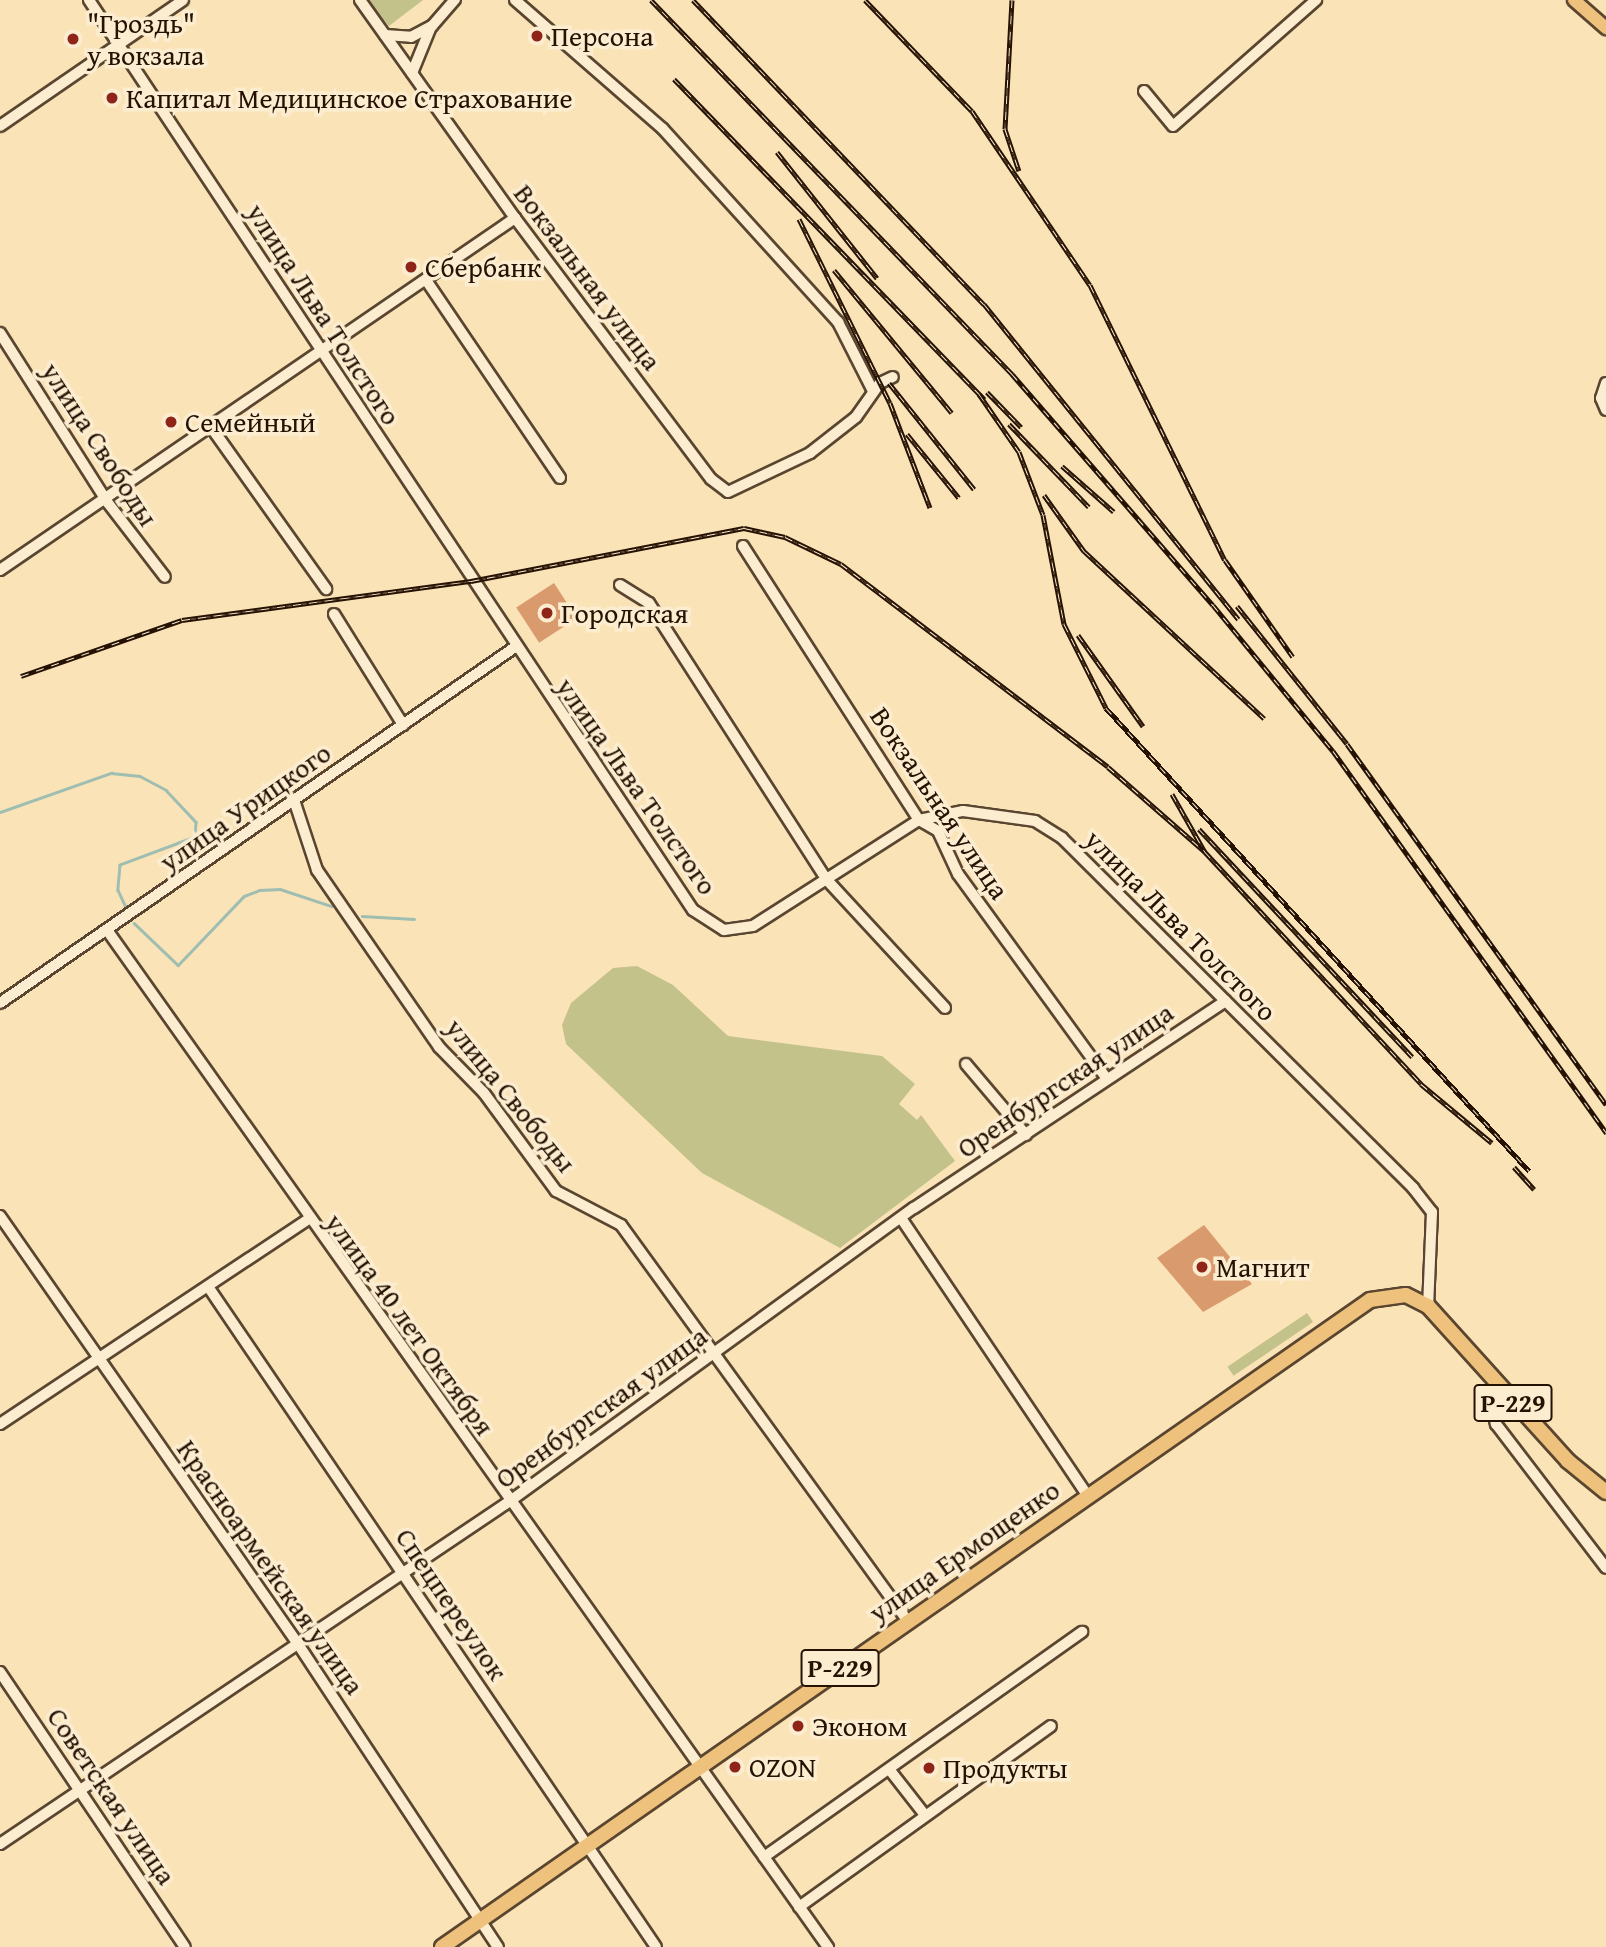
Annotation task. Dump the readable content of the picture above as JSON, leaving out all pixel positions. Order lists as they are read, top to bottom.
{
  "streets": {
    "highway": ["Р-229", "улица Ермощенко"],
    "street": [
      "Вокзальная улица",
      "улица Льва Толстого",
      "улица Свободы",
      "улица Урицкого",
      "Оренбургская улица",
      "улица 40 лет Октября",
      "Красноармейская улица",
      "Спецпереулок",
      "Советская улица"
    ]
  },
  "crossings": [
    ["Вокзальная улица", "улица Льва Толстого"],
    ["Вокзальная улица", "Оренбургская улица"],
    ["улица Льва Толстого", "улица Урицкого"],
    ["улица Льва Толстого", "Оренбургская улица"],
    ["улица Льва Толстого", "Р-229"],
    ["улица Льва Толстого", "улица Ермощенко"],
    ["улица Свободы", "улица Урицкого"],
    ["улица Свободы", "Оренбургская улица"],
    ["улица Свободы", "улица Ермощенко"],
    ["улица Урицкого", "улица 40 лет Октября"],
    ["Оренбургская улица", "улица 40 лет Октября"],
    ["Оренбургская улица", "Красноармейская улица"],
    ["Оренбургская улица", "Спецпереулок"],
    ["Оренбургская улица", "Советская улица"],
    ["улица 40 лет Октября", "улица Ермощенко"],
    ["Р-229", "улица Ермощенко"],
    ["улица Ермощенко", "Красноармейская улица"],
    ["улица Ермощенко", "Спецпереулок"]
  ],
  "places": [
    "Персона",
    "\"Гроздь\" у вокзала",
    "Капитал Медицинское Страхование",
    "Сбербанк",
    "Семейный",
    "Городская",
    "Магнит",
    "Эконом",
    "OZON",
    "Продукты"
  ]
}
